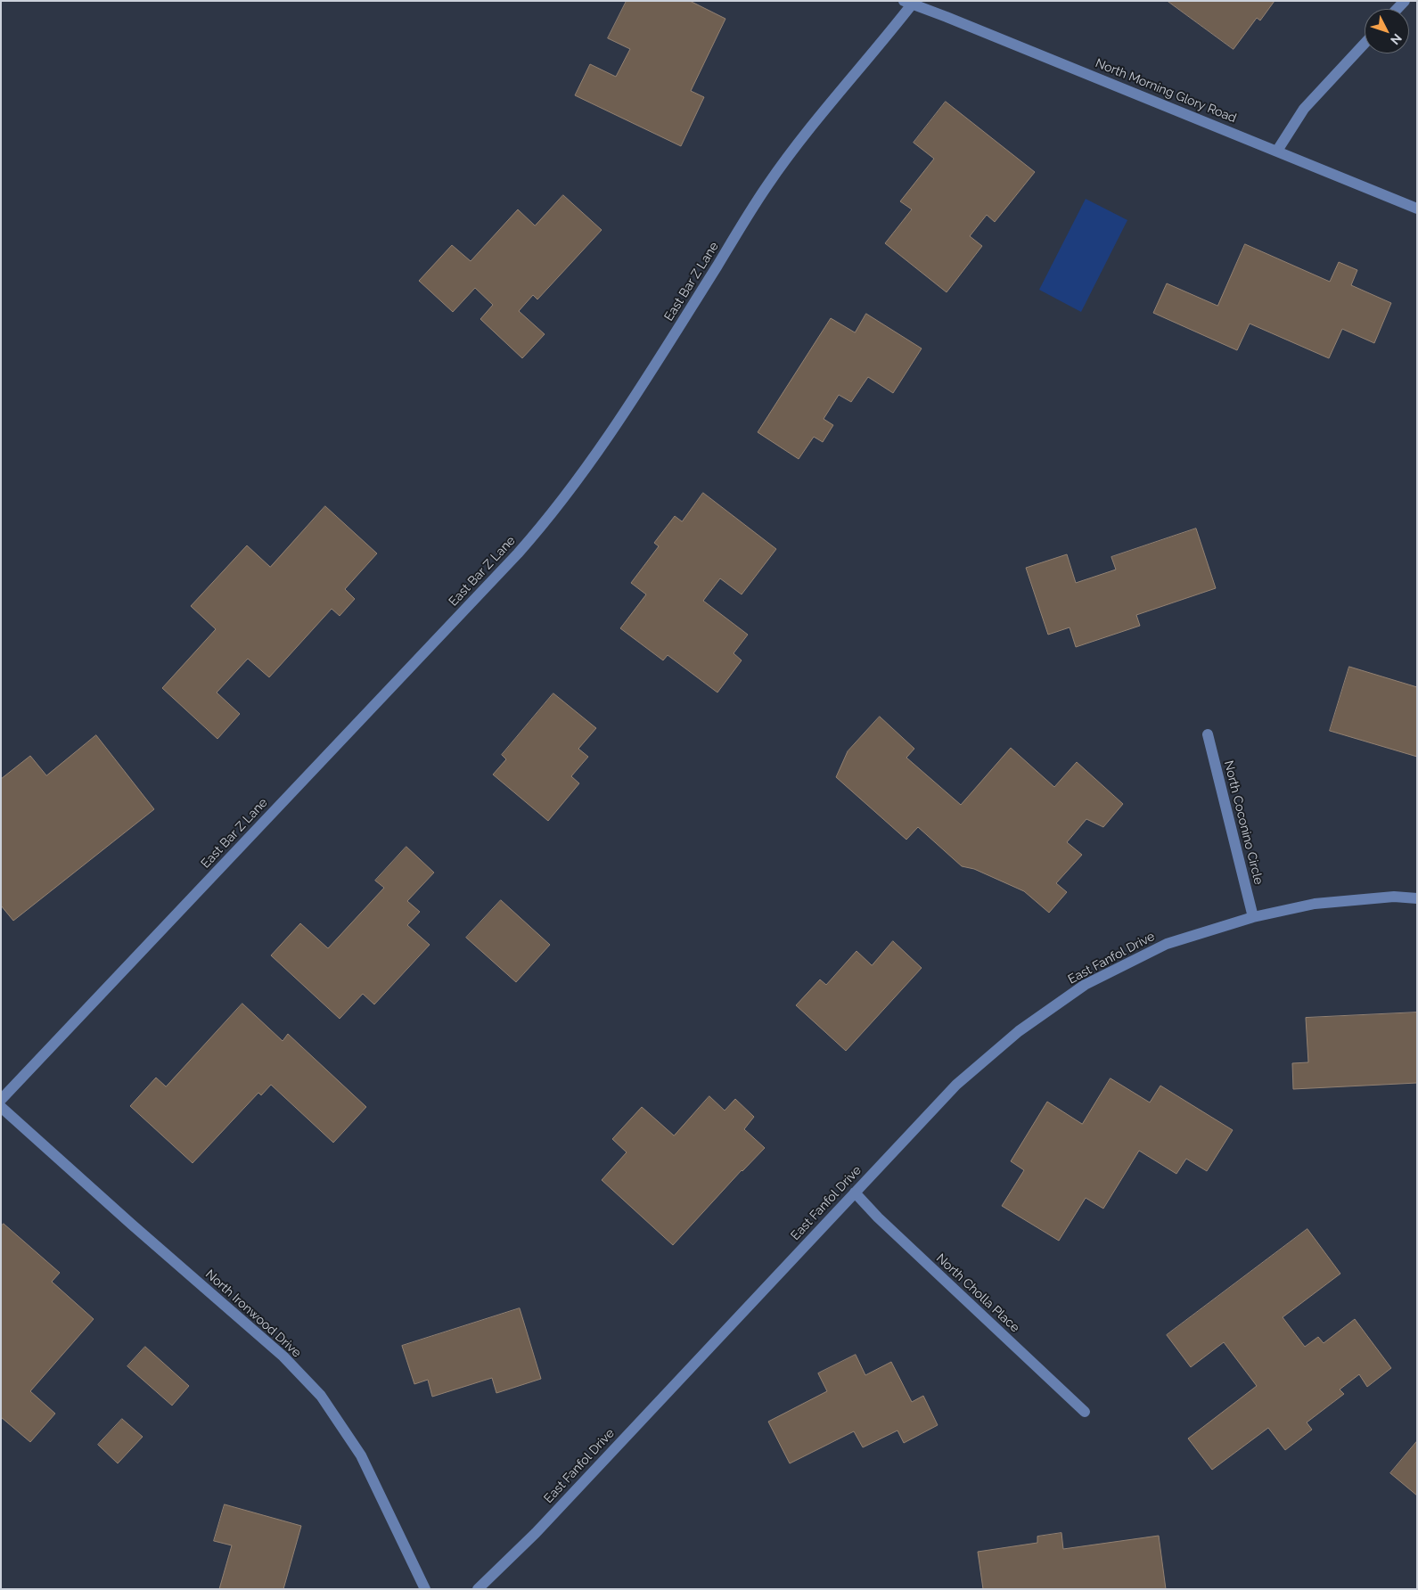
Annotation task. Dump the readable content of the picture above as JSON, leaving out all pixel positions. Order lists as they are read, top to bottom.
{
  "streets": {
    "street": [
      "North Morning Glory Road",
      "East Bar Z Lane",
      "North Coconino Circle",
      "East Fanfol Drive",
      "North Cholla Place",
      "North Ironwood Drive"
    ]
  },
  "crossings": [
    ["North Morning Glory Road", "East Bar Z Lane"],
    ["North Coconino Circle", "East Fanfol Drive"],
    ["East Fanfol Drive", "North Cholla Place"]
  ],
  "north": "bottom right"
}
